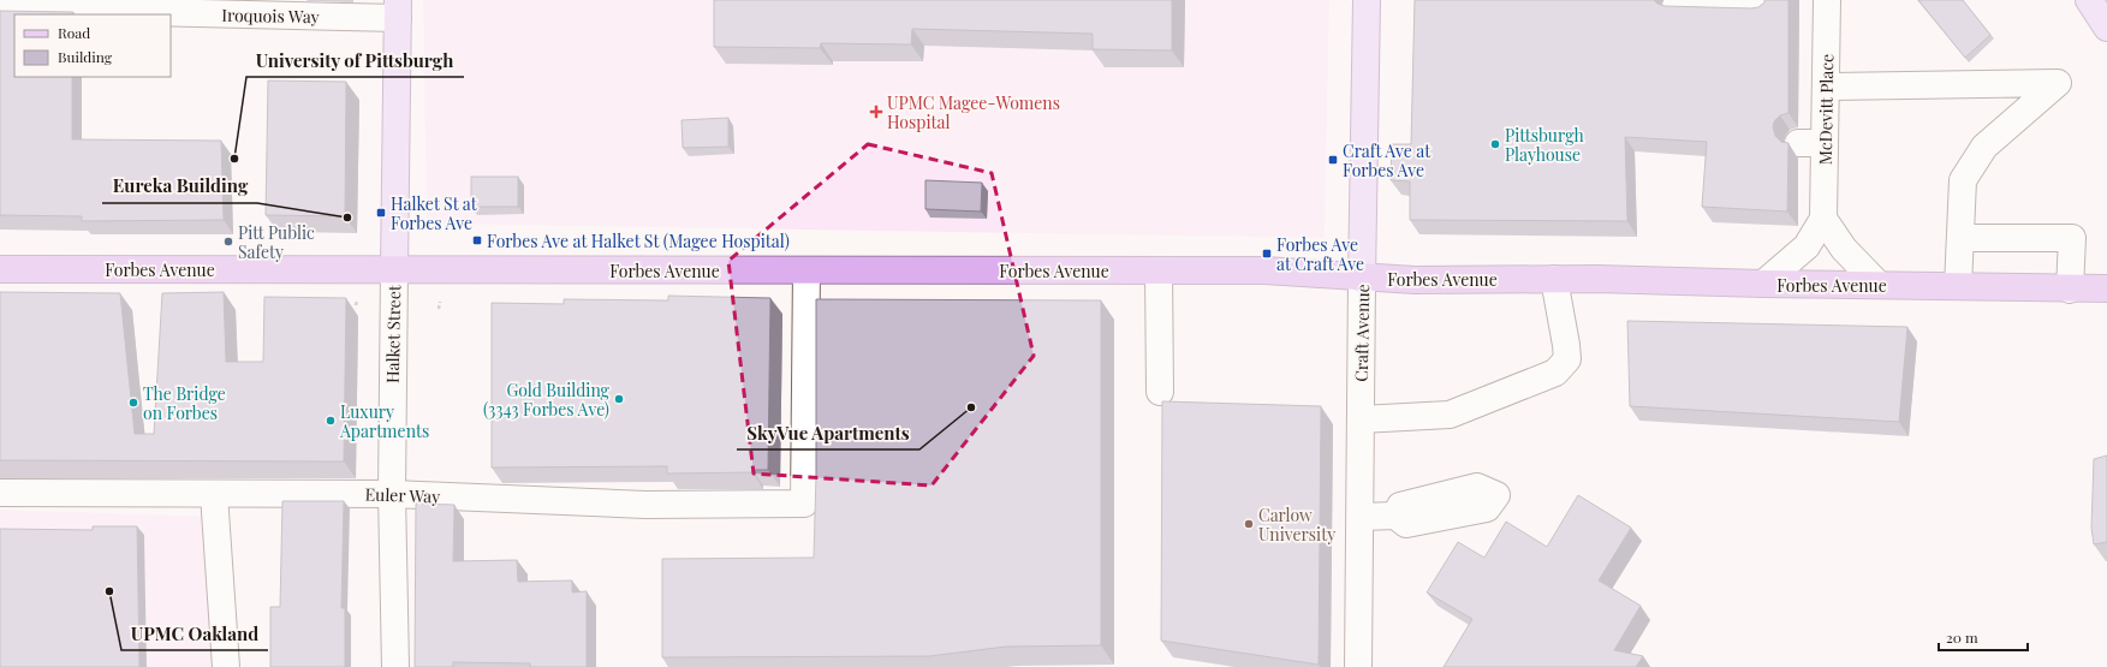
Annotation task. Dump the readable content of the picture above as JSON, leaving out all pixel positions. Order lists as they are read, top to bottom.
{
  "streets": {
    "highway": ["Forbes Avenue"],
    "main road": ["Craft Avenue", "Halket Street"],
    "street": ["Iroquois Way", "McDevitt Place", "Euler Way"]
  },
  "crossings": [
    ["Iroquois Way", "Halket Street"],
    ["Forbes Avenue", "Craft Avenue"],
    ["Forbes Avenue", "Halket Street"],
    ["Forbes Avenue", "Euler Way"],
    ["Halket Street", "Euler Way"]
  ],
  "places": {
    "health": ["UPMC Magee-Womens Hospital"],
    "other": [
      "Pittsburgh Playhouse",
      "University of Pittsburgh",
      "Eureka Building",
      "Pitt Public Safety",
      "Gold Building (3343 Forbes Ave)",
      "The Bridge on Forbes",
      "SkyVue Apartments",
      "Luxury Apartments",
      "Carlow University",
      "UPMC Oakland"
    ],
    "transit": [
      "Craft Ave at Forbes Ave",
      "Halket St at Forbes Ave",
      "Forbes Ave at Halket St (Magee Hospital)",
      "Forbes Ave at Craft Ave"
    ]
  },
  "legend": ["Road", "Building"],
  "scale_bar": "20 m"
}
